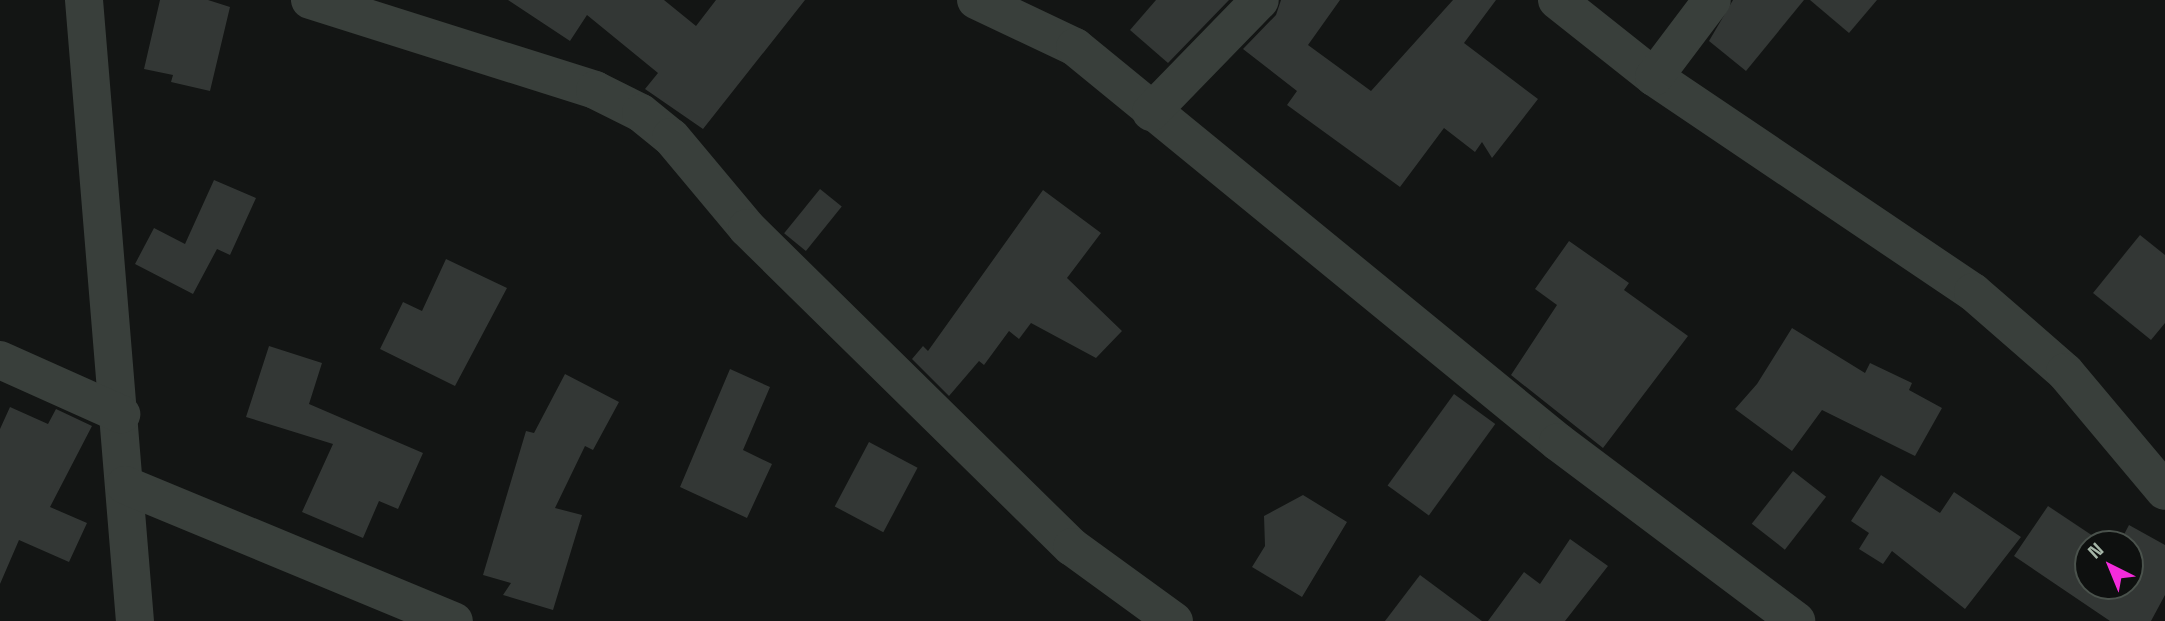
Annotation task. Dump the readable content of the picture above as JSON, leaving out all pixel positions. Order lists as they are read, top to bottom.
{
  "north": "top left"
}
